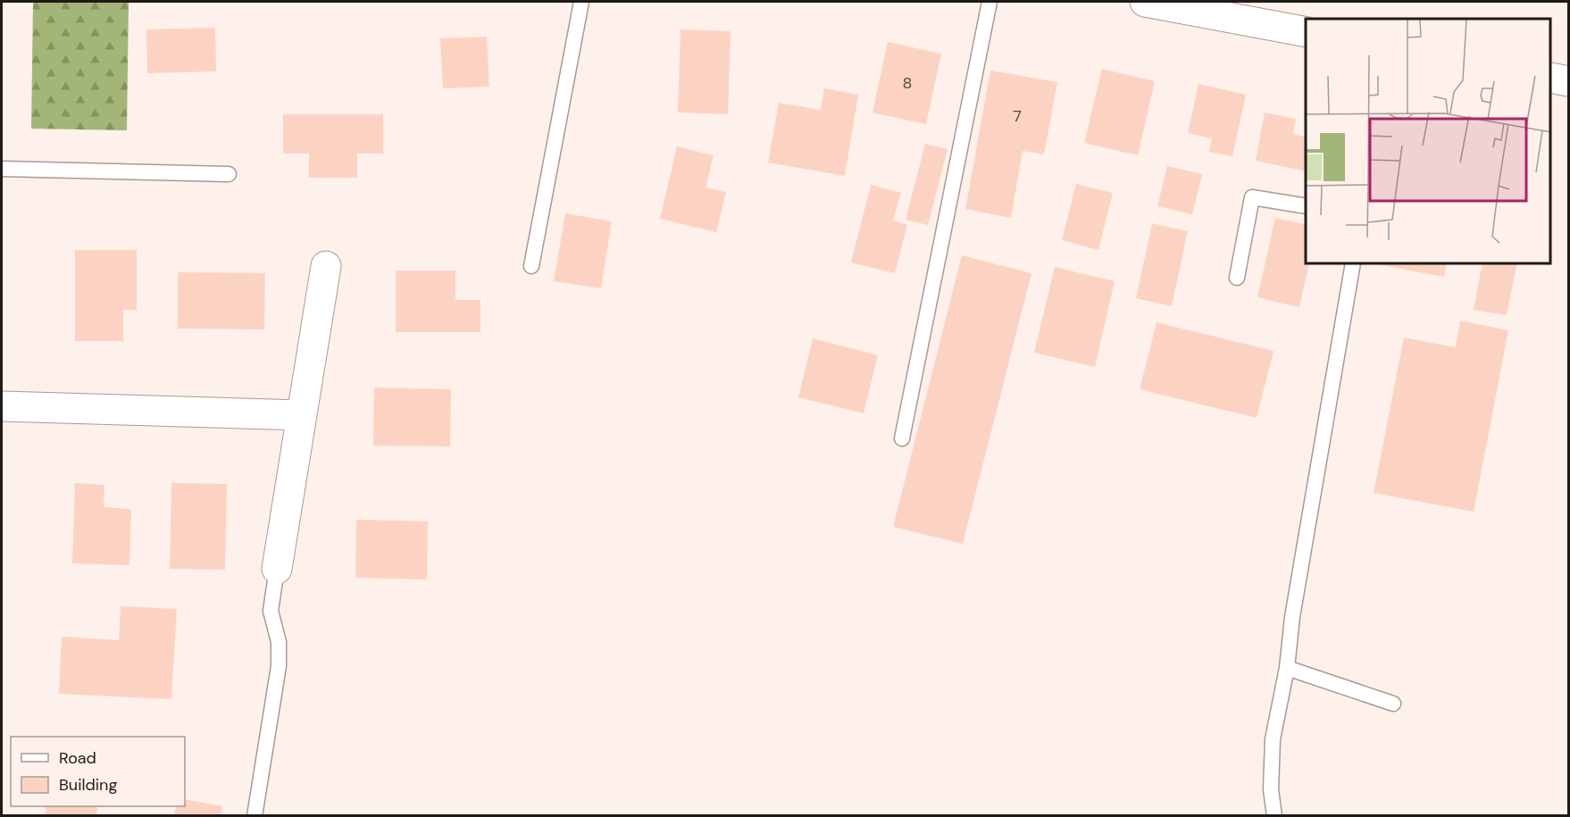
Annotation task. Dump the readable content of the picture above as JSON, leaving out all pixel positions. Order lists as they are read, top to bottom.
{
  "house_numbers": ["8", "7"],
  "legend": ["Road", "Building"]
}
